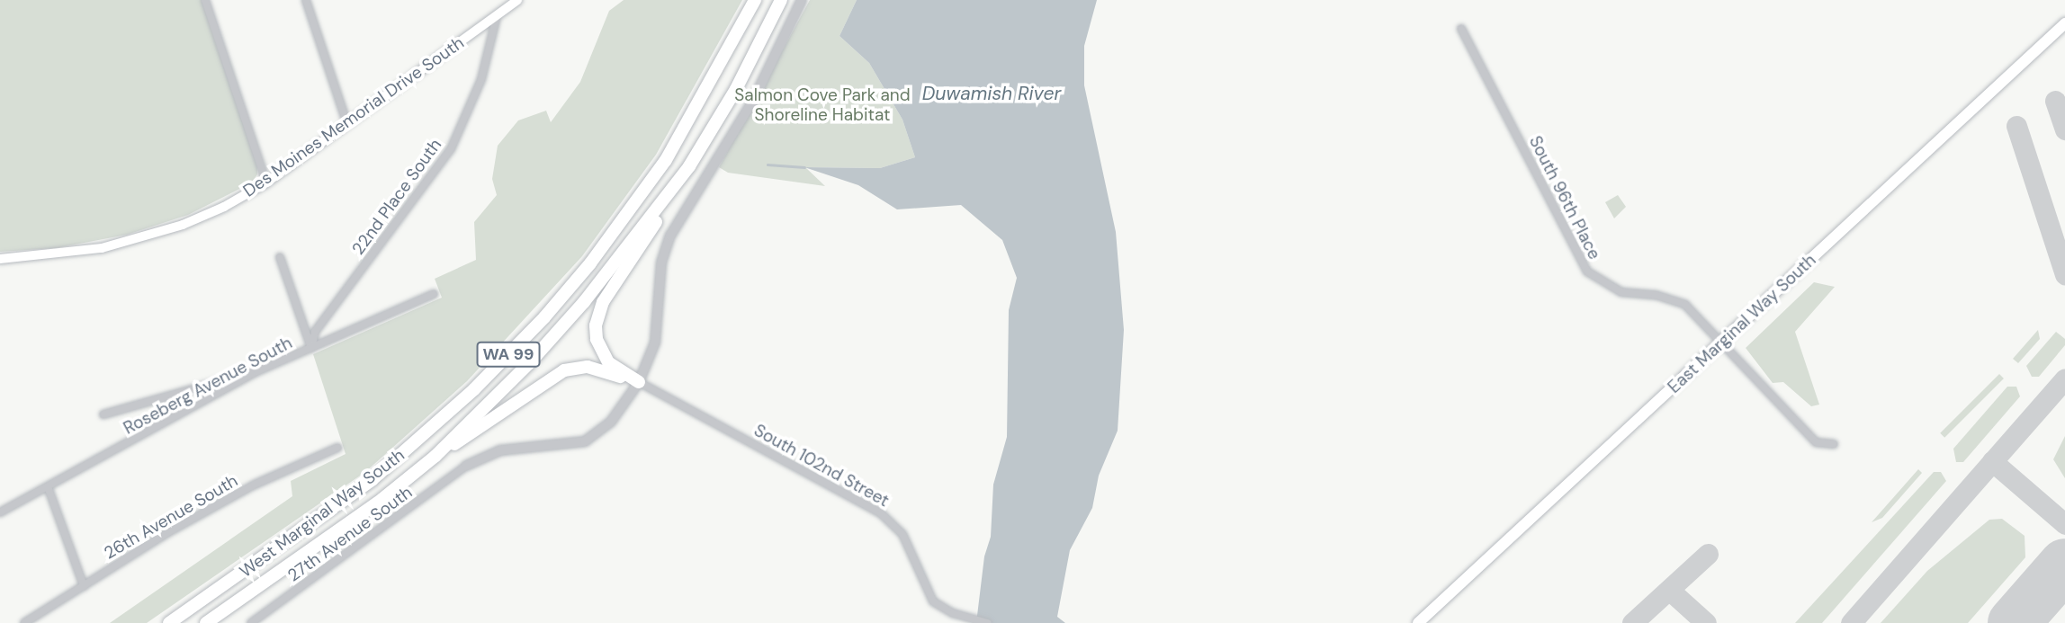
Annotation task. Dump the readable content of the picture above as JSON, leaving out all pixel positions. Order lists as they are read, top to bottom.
{
  "streets": {
    "highway": ["WA 99", "West Marginal Way South"],
    "main road": ["Des Moines Memorial Drive South", "East Marginal Way South"],
    "street": [
      "22nd Place South",
      "South 96th Place",
      "Roseberg Avenue South",
      "South 102nd Street",
      "26th Avenue South",
      "27th Avenue South"
    ]
  },
  "crossings": [
    ["Des Moines Memorial Drive South", "22nd Place South"],
    ["22nd Place South", "Roseberg Avenue South"],
    ["South 96th Place", "East Marginal Way South"]
  ],
  "water": ["Duwamish River"],
  "parks": ["Salmon Cove Park and Shoreline Habitat"]
}
